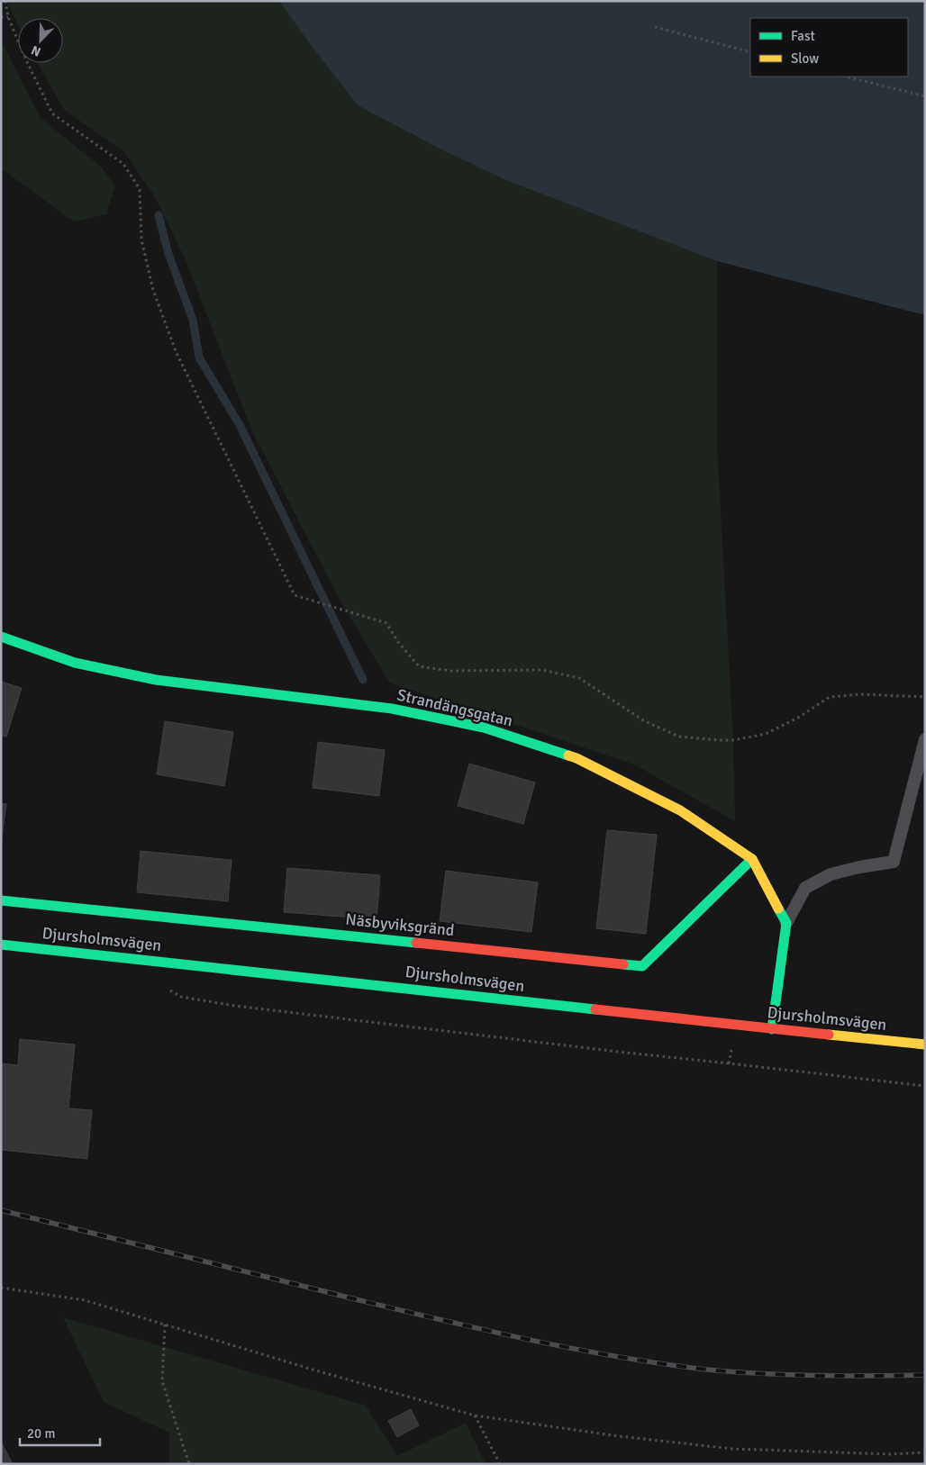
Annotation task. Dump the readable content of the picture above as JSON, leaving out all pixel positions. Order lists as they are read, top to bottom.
{
  "streets": {
    "street": ["Strandängsgatan", "Näsbyviksgränd", "Djursholmsvägen"]
  },
  "crossings": [
    ["Strandängsgatan", "Näsbyviksgränd"]
  ],
  "legend": ["Fast", "Slow"],
  "scale_bar": "20 m",
  "north": "bottom left"
}
